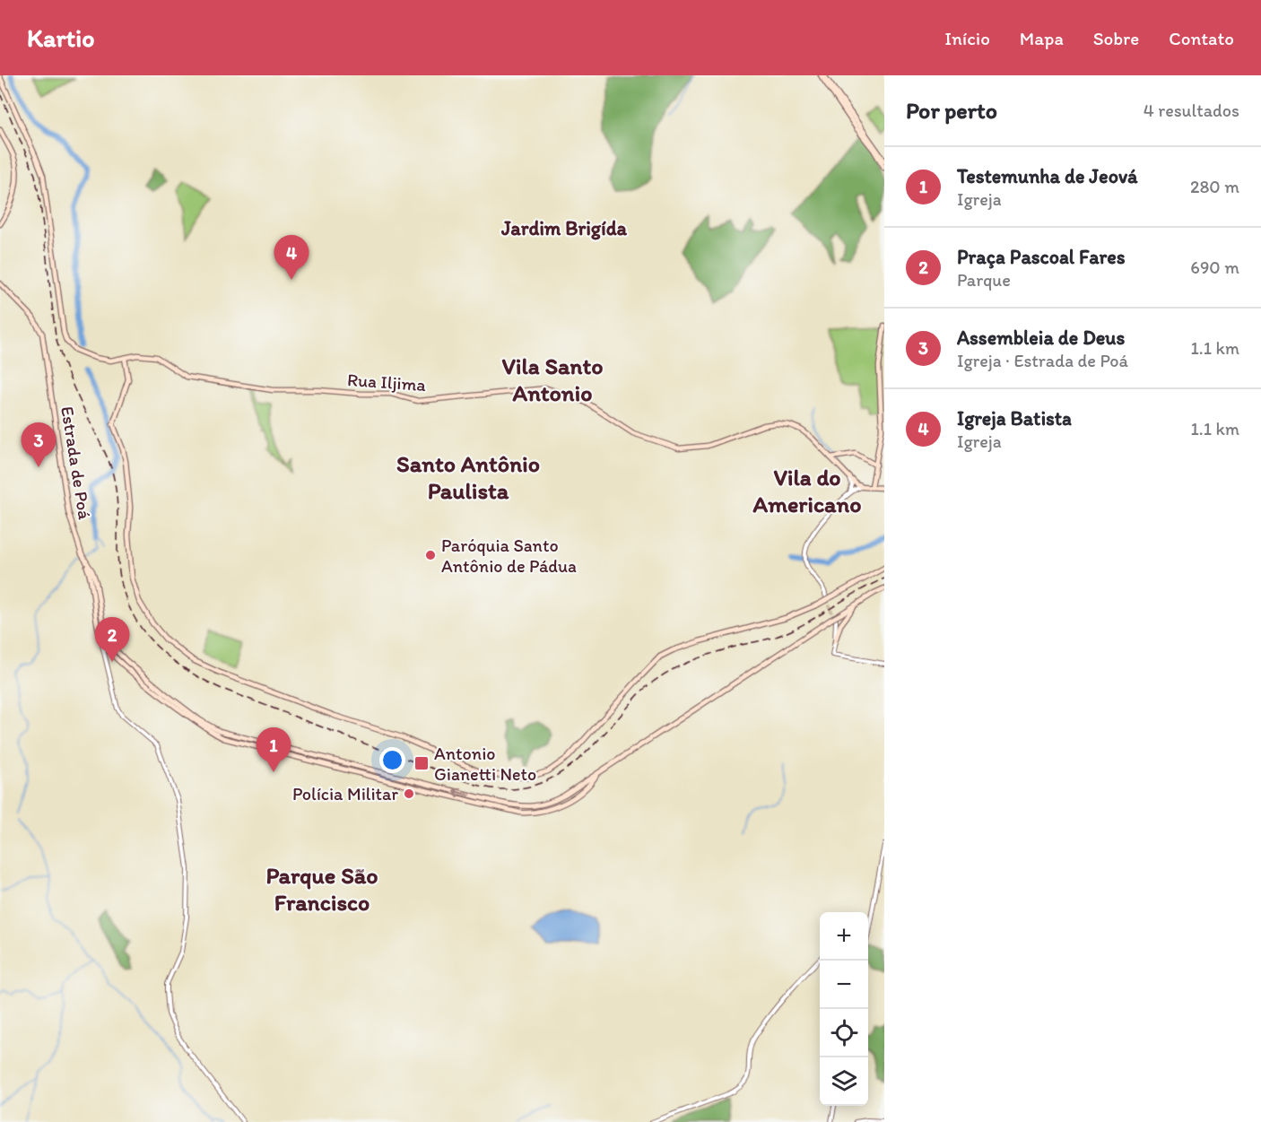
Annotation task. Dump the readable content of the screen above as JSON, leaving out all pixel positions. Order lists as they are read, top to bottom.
{
  "streets": {
    "main road": ["Rua Iljima", "Estrada de Poá"]
  },
  "districts": [
    "Jardim Brigída",
    "Vila Santo Antonio",
    "Santo Antônio Paulista",
    "Vila do Americano",
    "Parque São Francisco"
  ],
  "places": {
    "other": ["Paróquia Santo Antônio de Pádua", "Polícia Militar"],
    "transit": ["Antonio Gianetti Neto"]
  },
  "page": {
    "header": "Kartio",
    "nav": [
      "Início",
      "Mapa",
      "Sobre",
      "Contato"
    ],
    "heading": ["Por perto", "4 resultados"],
    "list": [
      {
        "mark": "1",
        "name": "Testemunha de Jeová",
        "note": "Igreja",
        "value": "280 m"
      },
      {
        "mark": "2",
        "name": "Praça Pascoal Fares",
        "note": "Parque",
        "value": "690 m"
      },
      {
        "mark": "3",
        "name": "Assembleia de Deus",
        "note": "Igreja · Estrada de Poá",
        "value": "1.1 km"
      },
      {
        "mark": "4",
        "name": "Igreja Batista",
        "note": "Igreja",
        "value": "1.1 km"
      }
    ],
    "pins": [
      "4",
      "3",
      "2",
      "1"
    ],
    "map_buttons": ["+", "−"]
  }
}
